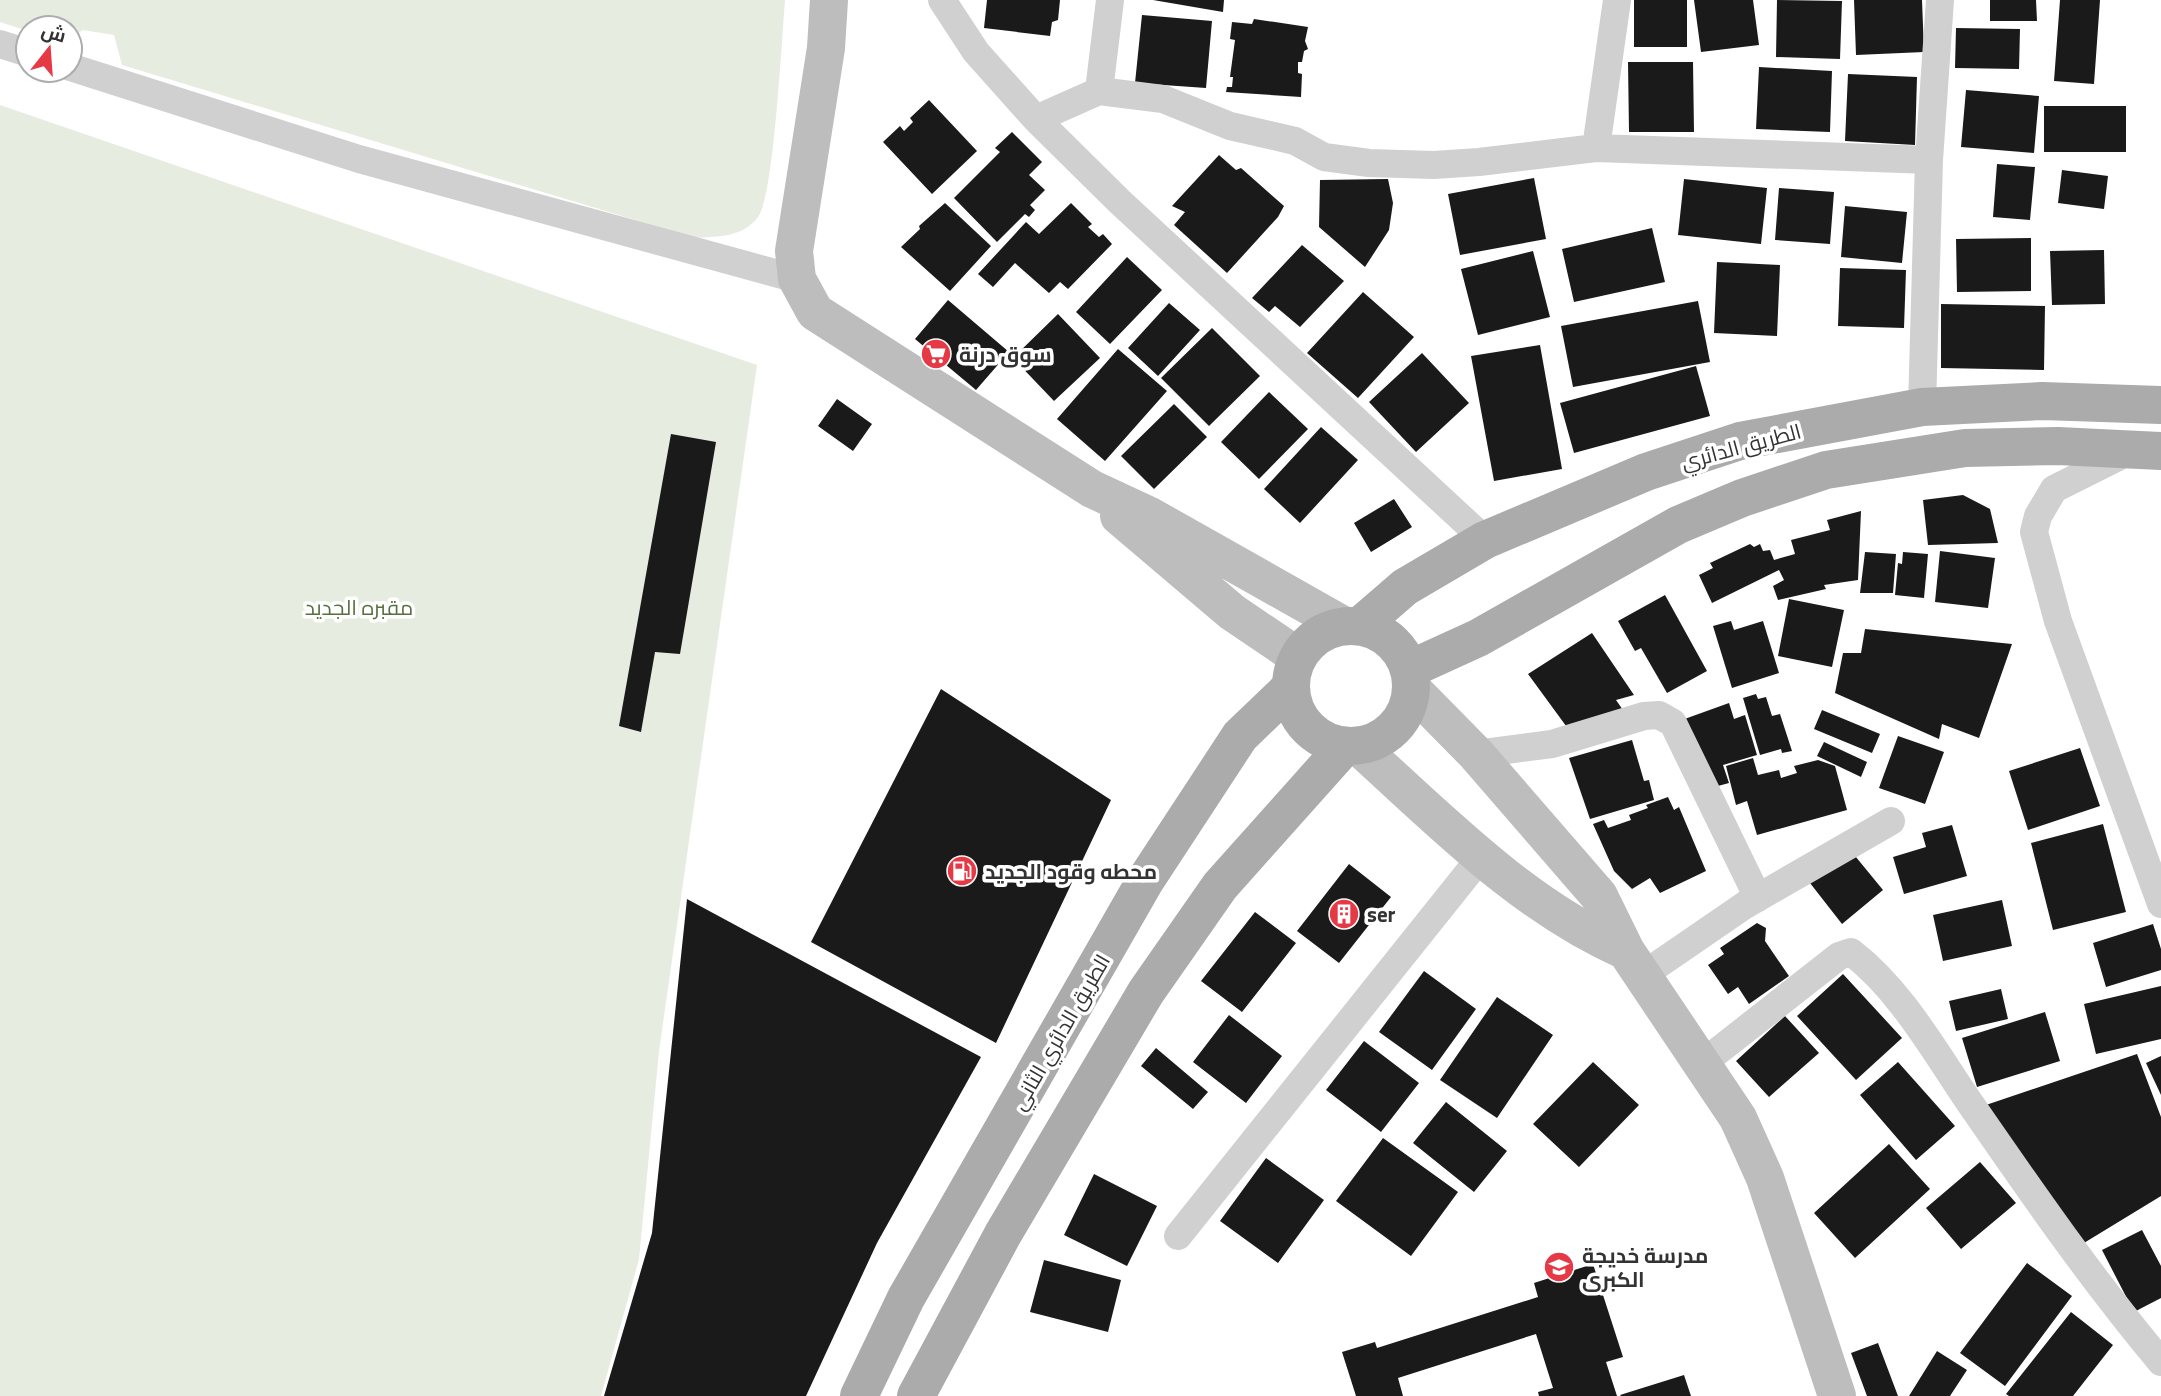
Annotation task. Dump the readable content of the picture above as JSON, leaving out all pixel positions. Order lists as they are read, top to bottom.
{
  "streets": {
    "main road": ["الطريق الدائري", "الطريق الدائري الثاني"]
  },
  "crossings": [
    ["الطريق الدائري", "الطريق الدائري الثاني"]
  ],
  "parks": ["مقبره الجديد"],
  "places": {
    "supermarket": ["سوق درنة"],
    "fuel station": ["محطه وقود الجديد"],
    "building": ["ser"],
    "school or university": ["مدرسة خديجة الكبرى"]
  },
  "north": "top"
}
